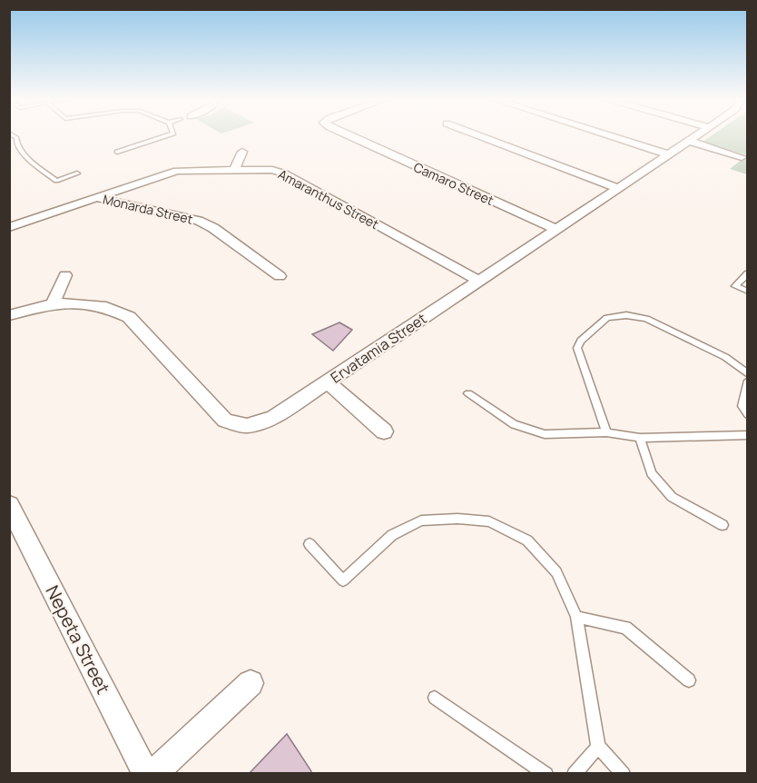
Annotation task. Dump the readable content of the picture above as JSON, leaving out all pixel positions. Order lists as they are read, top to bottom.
{
  "streets": {
    "street": [
      "Camaro Street",
      "Amaranthus Street",
      "Monarda Street",
      "Ervatamia Street",
      "Nepeta Street"
    ]
  },
  "crossings": [
    ["Camaro Street", "Ervatamia Street"],
    ["Amaranthus Street", "Monarda Street"],
    ["Amaranthus Street", "Ervatamia Street"]
  ]
}
